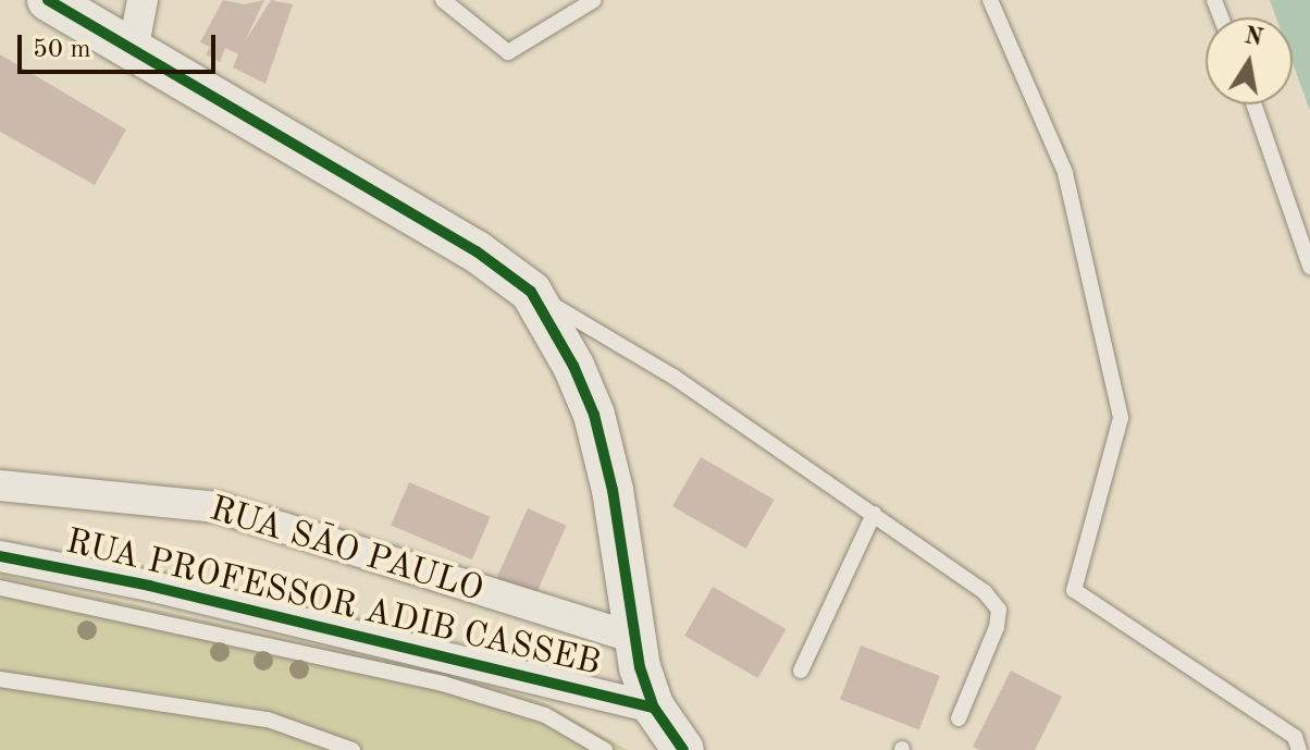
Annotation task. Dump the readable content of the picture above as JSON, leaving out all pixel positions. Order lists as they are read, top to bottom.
{
  "streets": {
    "street": ["RUA SĀO PAULO", "RUA PROFESSOR ADIB CASSEB"]
  },
  "scale_bar": "50 m",
  "north": "top"
}
